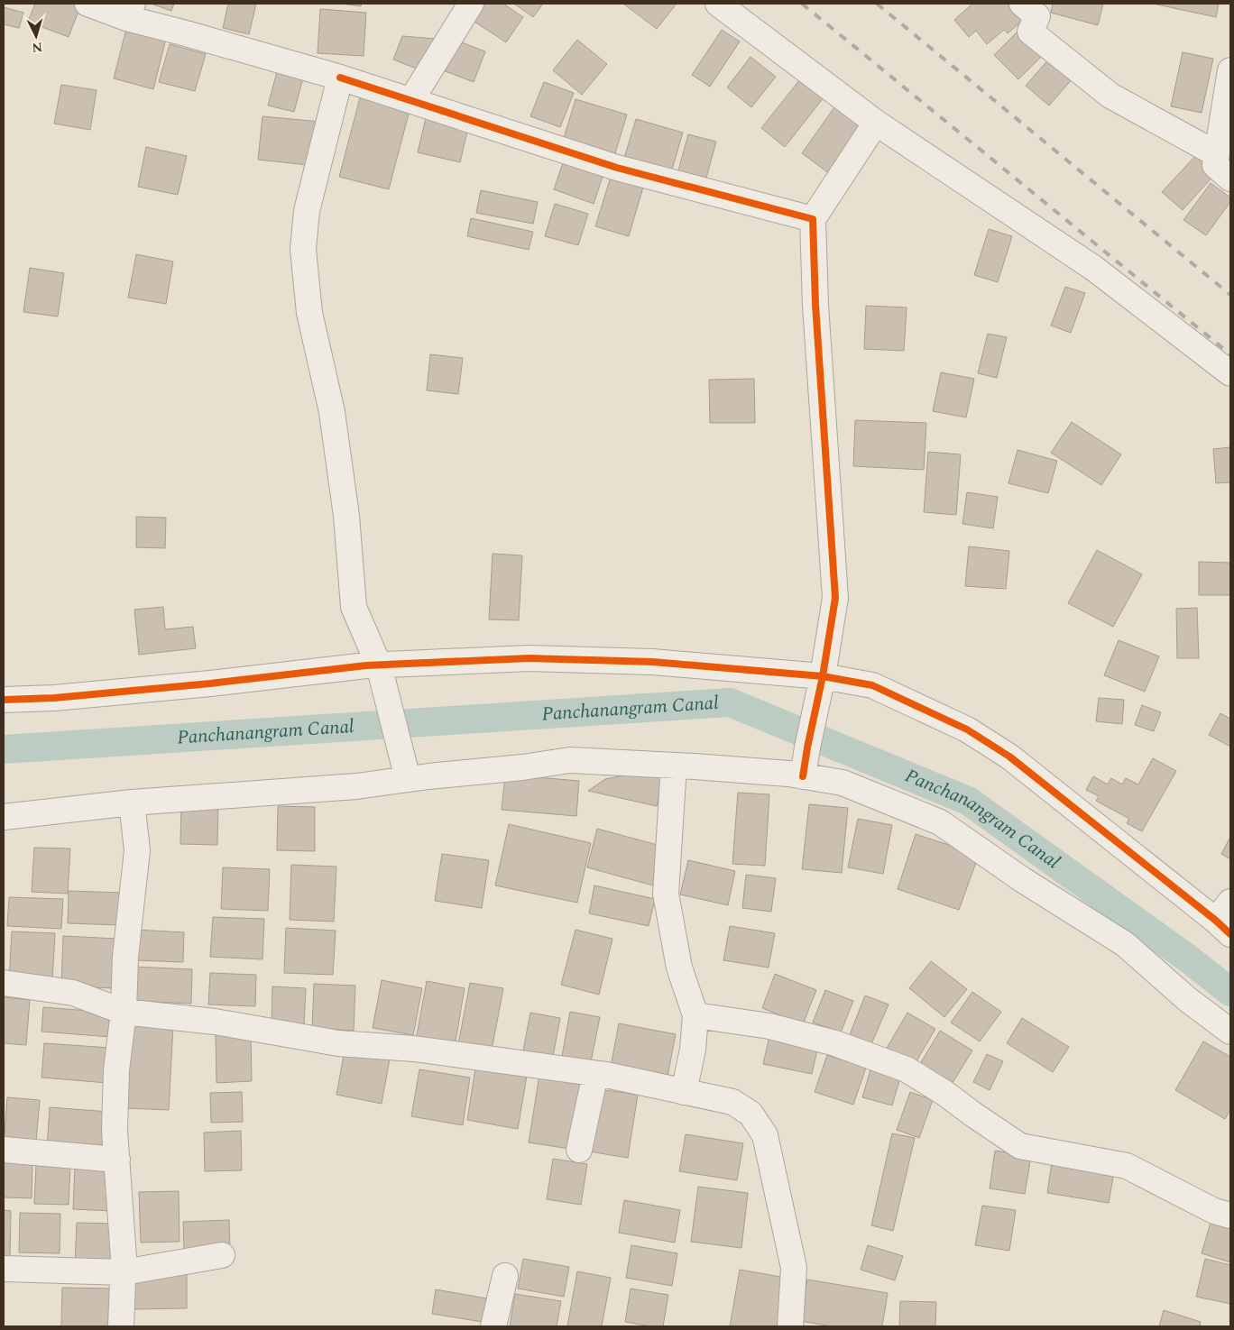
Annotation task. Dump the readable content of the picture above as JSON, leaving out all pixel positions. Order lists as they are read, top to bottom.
{
  "water": ["Panchanangram Canal"],
  "north": "bottom"
}
